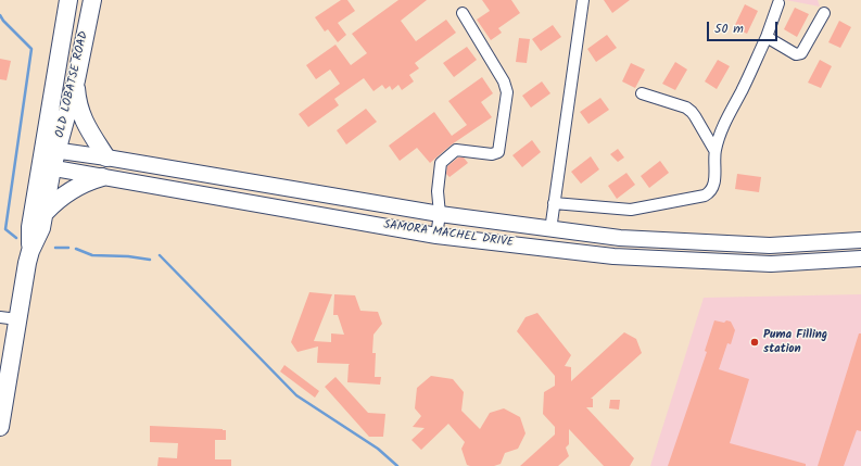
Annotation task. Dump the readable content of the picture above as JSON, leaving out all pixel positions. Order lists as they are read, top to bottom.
{
  "streets": {
    "main road": ["OLD LOBATSE ROAD", "SAMORA MACHEL DRIVE"]
  },
  "crossings": [
    ["OLD LOBATSE ROAD", "SAMORA MACHEL DRIVE"]
  ],
  "places": ["Puma Filling station"],
  "scale_bar": "50 m"
}
